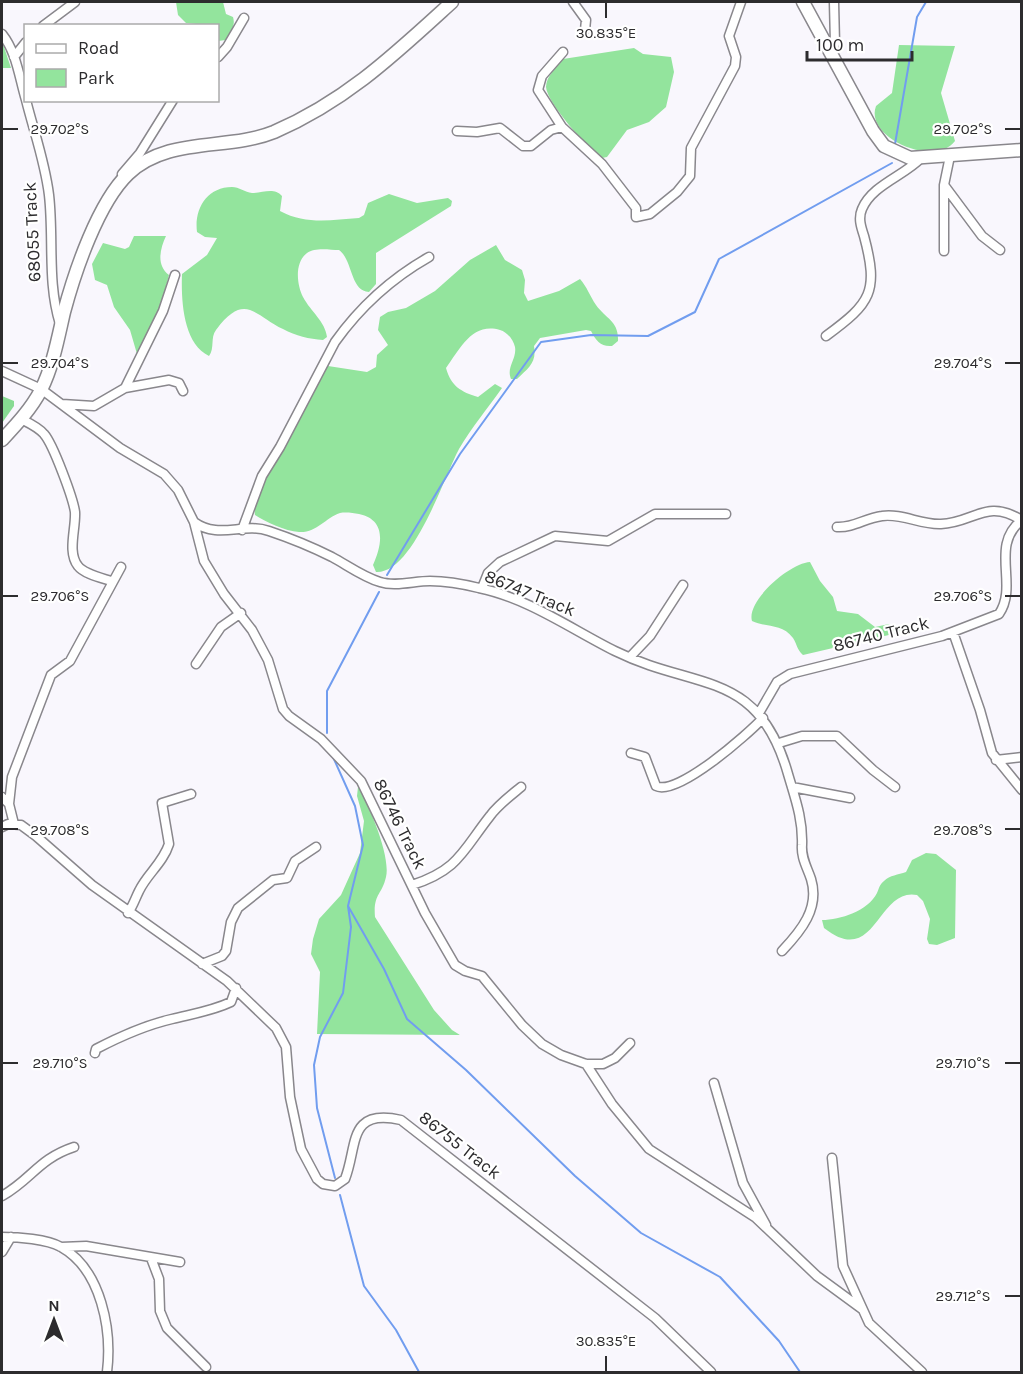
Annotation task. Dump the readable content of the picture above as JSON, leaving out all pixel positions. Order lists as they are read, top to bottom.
{
  "streets": {
    "street": [
      "68055 Track",
      "86747 Track",
      "86740 Track",
      "86746 Track",
      "86755 Track"
    ]
  },
  "crossings": [
    ["86747 Track", "86740 Track"],
    ["86747 Track", "86746 Track"]
  ],
  "legend": ["Road", "Park"],
  "scale_bar": "100 m",
  "north": "top",
  "coordinates": [
    "30.835°E",
    "29.702°S",
    "29.704°S",
    "29.706°S",
    "29.708°S",
    "29.710°S",
    "29.712°S"
  ]
}
